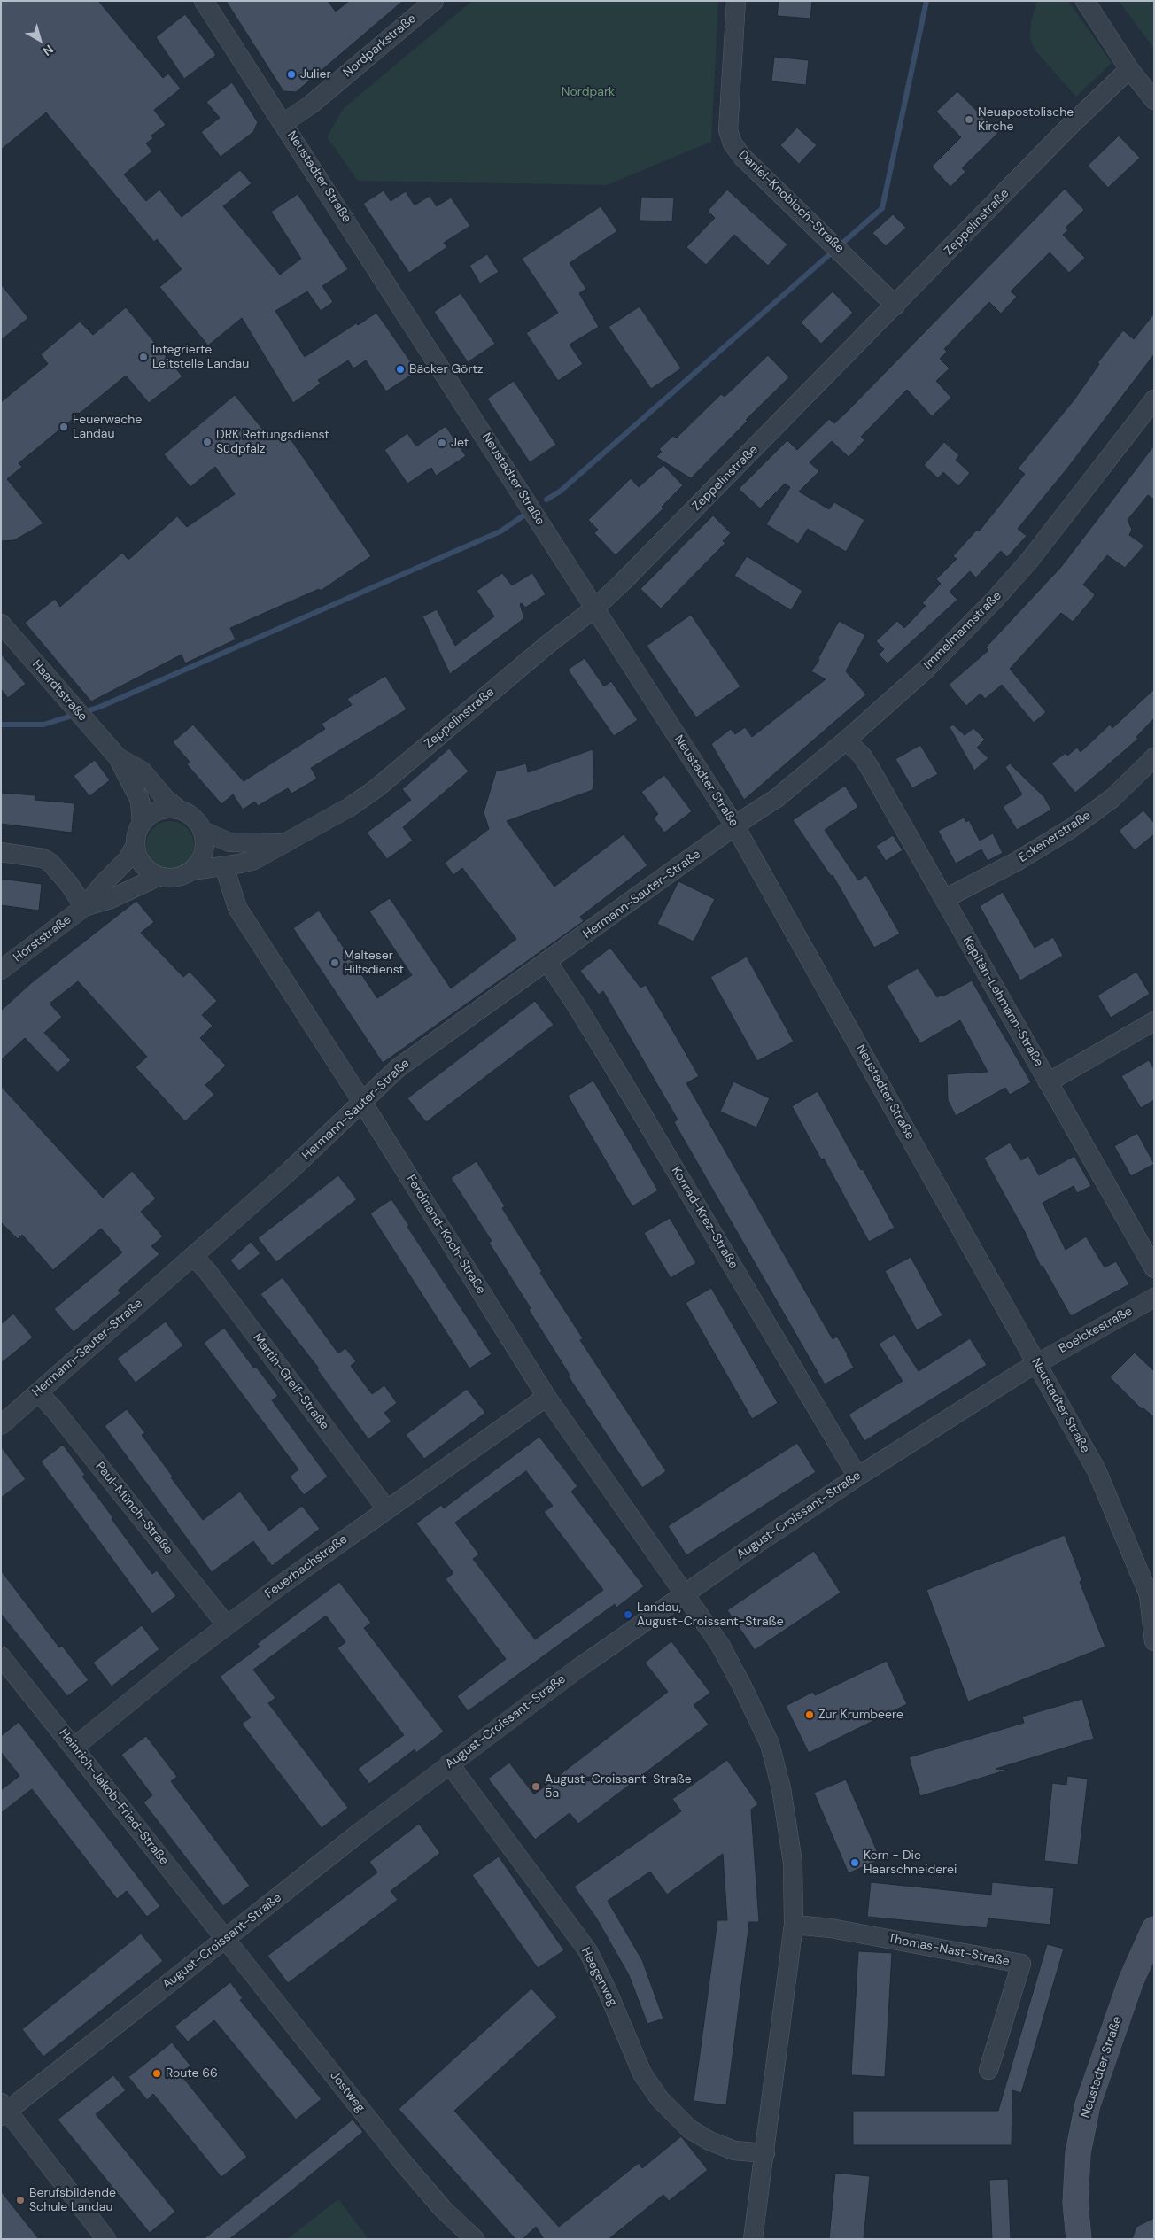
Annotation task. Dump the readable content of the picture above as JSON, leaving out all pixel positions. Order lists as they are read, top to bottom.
{
  "streets": {
    "main road": ["Neustadter Straße"],
    "street": [
      "Nordparkstraße",
      "Daniel-Knobloch-Straße",
      "Zeppelinstraße",
      "Immelmannstraße",
      "Haardtstraße",
      "Eckenerstraße",
      "Hermann-Sauter-Straße",
      "Horststraße",
      "Kapitän-Lehmann-Straße",
      "Konrad-Krez-Straße",
      "Ferdinand-Koch-Straße",
      "Boelckestraße",
      "Martin-Greif-Straße",
      "Paul-Münch-Straße",
      "August-Croissant-Straße",
      "Feuerbachstraße",
      "Heinrich-Jakob-Fried-Straße",
      "Thomas-Nast-Straße",
      "Heegerweg",
      "Jostweg"
    ]
  },
  "crossings": [
    ["Nordparkstraße", "Neustadter Straße"],
    ["Neustadter Straße", "Zeppelinstraße"],
    ["Neustadter Straße", "Immelmannstraße"],
    ["Neustadter Straße", "Hermann-Sauter-Straße"],
    ["Neustadter Straße", "Boelckestraße"],
    ["Neustadter Straße", "August-Croissant-Straße"],
    ["Daniel-Knobloch-Straße", "Zeppelinstraße"],
    ["Zeppelinstraße", "Haardtstraße"],
    ["Zeppelinstraße", "Horststraße"],
    ["Zeppelinstraße", "Ferdinand-Koch-Straße"],
    ["Immelmannstraße", "Hermann-Sauter-Straße"],
    ["Immelmannstraße", "Kapitän-Lehmann-Straße"],
    ["Haardtstraße", "Horststraße"],
    ["Eckenerstraße", "Kapitän-Lehmann-Straße"],
    ["Hermann-Sauter-Straße", "Konrad-Krez-Straße"],
    ["Hermann-Sauter-Straße", "Ferdinand-Koch-Straße"],
    ["Hermann-Sauter-Straße", "Martin-Greif-Straße"],
    ["Hermann-Sauter-Straße", "Paul-Münch-Straße"],
    ["Konrad-Krez-Straße", "August-Croissant-Straße"],
    ["Ferdinand-Koch-Straße", "August-Croissant-Straße"],
    ["Ferdinand-Koch-Straße", "Feuerbachstraße"],
    ["Boelckestraße", "August-Croissant-Straße"],
    ["Martin-Greif-Straße", "Feuerbachstraße"],
    ["Paul-Münch-Straße", "Feuerbachstraße"],
    ["August-Croissant-Straße", "Heinrich-Jakob-Fried-Straße"],
    ["August-Croissant-Straße", "Heegerweg"],
    ["August-Croissant-Straße", "Jostweg"],
    ["Feuerbachstraße", "Heinrich-Jakob-Fried-Straße"],
    ["Heinrich-Jakob-Fried-Straße", "Jostweg"]
  ],
  "parks": ["Nordpark"],
  "places": [
    "Julier",
    "Neuapostolische Kirche",
    "Integrierte Leitstelle Landau",
    "Bäcker Görtz",
    "Feuerwache Landau",
    "DRK Rettungsdienst Südpfalz",
    "Jet",
    "Malteser Hilfsdienst",
    "Landau, August-Croissant-Straße",
    "Zur Krumbeere",
    "August-Croissant-Straße 5a",
    "Kern - Die Haarschneiderei",
    "Route 66",
    "Berufsbildende Schule Landau"
  ],
  "north": "bottom right"
}
